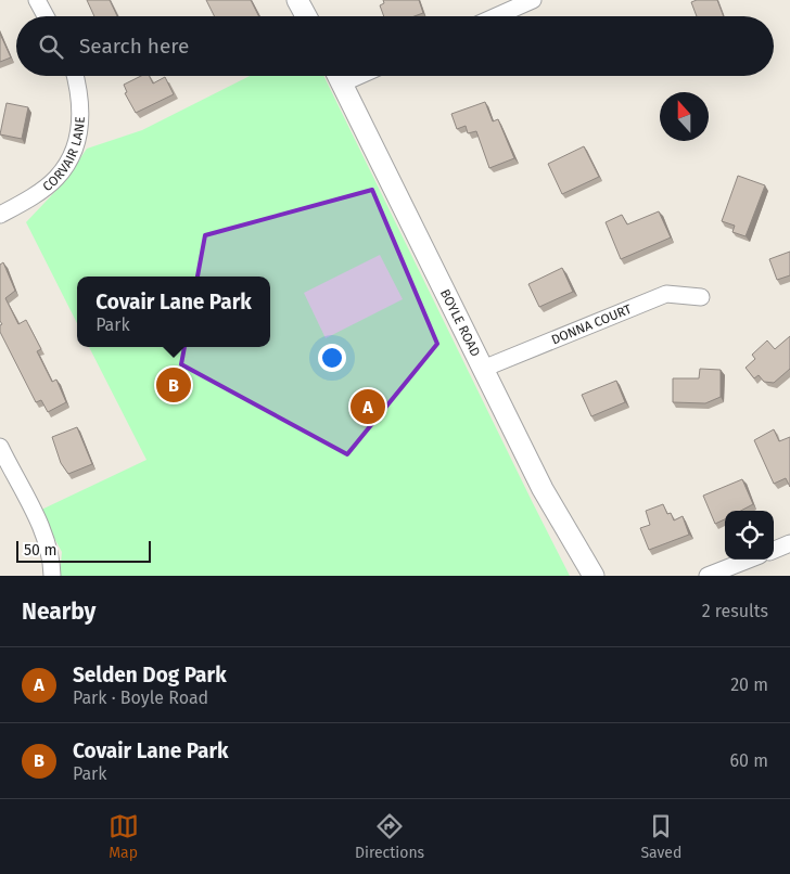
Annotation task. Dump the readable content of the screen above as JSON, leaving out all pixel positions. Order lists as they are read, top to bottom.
{
  "streets": {
    "street": ["CORVAIR LANE", "BOYLE ROAD", "DONNA COURT"]
  },
  "crossings": [
    ["BOYLE ROAD", "DONNA COURT"]
  ],
  "scale_bar": "50 m",
  "north": "top",
  "page": {
    "search": "Search here",
    "popup": ["Covair Lane Park", "Park"],
    "pins": ["B", "A"],
    "scale": "50 m",
    "heading": ["Nearby", "2 results"],
    "list": [
      {
        "mark": "A",
        "name": "Selden Dog Park",
        "note": "Park · Boyle Road",
        "value": "20 m"
      },
      {
        "mark": "B",
        "name": "Covair Lane Park",
        "note": "Park",
        "value": "60 m"
      }
    ],
    "nav": ["Map", "Directions", "Saved"]
  }
}
